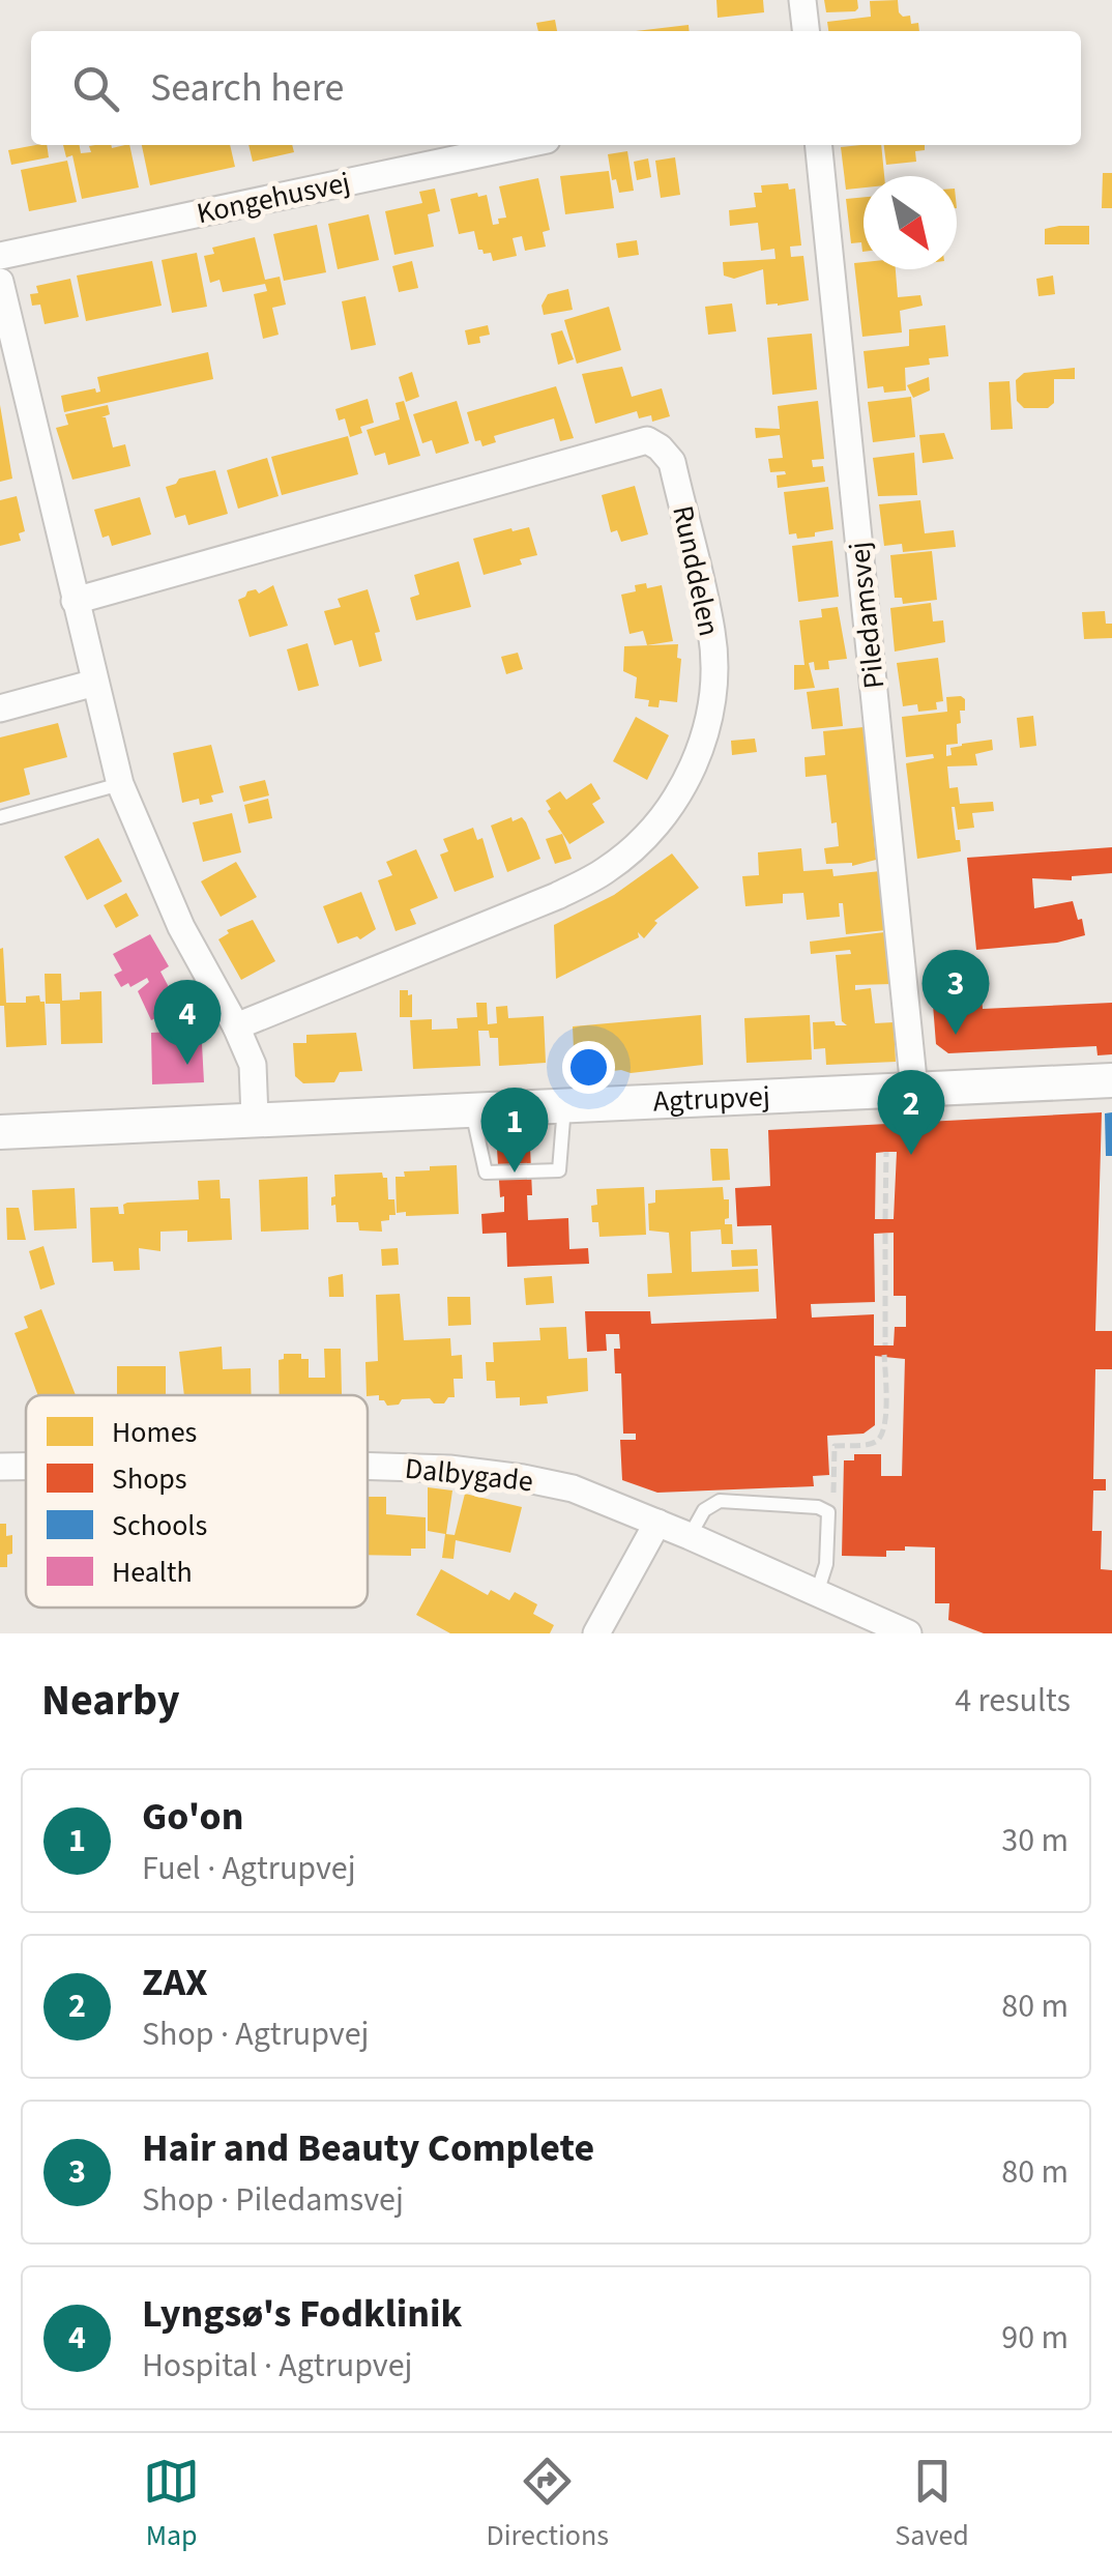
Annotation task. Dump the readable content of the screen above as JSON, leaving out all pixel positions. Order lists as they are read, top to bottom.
{
  "streets": {
    "street": [
      "Kongehusvej",
      "Runddelen",
      "Piledamsvej",
      "Agtrupvej",
      "Dalbygade"
    ]
  },
  "crossings": [
    ["Piledamsvej", "Agtrupvej"]
  ],
  "legend": [
    "Homes",
    "Shops",
    "Schools",
    "Health"
  ],
  "north": "bottom right",
  "page": {
    "search": "Search here",
    "pins": [
      "3",
      "4",
      "2",
      "1"
    ],
    "heading": ["Nearby", "4 results"],
    "list": [
      {
        "mark": "1",
        "name": "Go'on",
        "note": "Fuel · Agtrupvej",
        "value": "30 m"
      },
      {
        "mark": "2",
        "name": "ZAX",
        "note": "Shop · Agtrupvej",
        "value": "80 m"
      },
      {
        "mark": "3",
        "name": "Hair and Beauty Complete",
        "note": "Shop · Piledamsvej",
        "value": "80 m"
      },
      {
        "mark": "4",
        "name": "Lyngsø's Fodklinik",
        "note": "Hospital · Agtrupvej",
        "value": "90 m"
      }
    ],
    "nav": ["Map", "Directions", "Saved"]
  }
}
